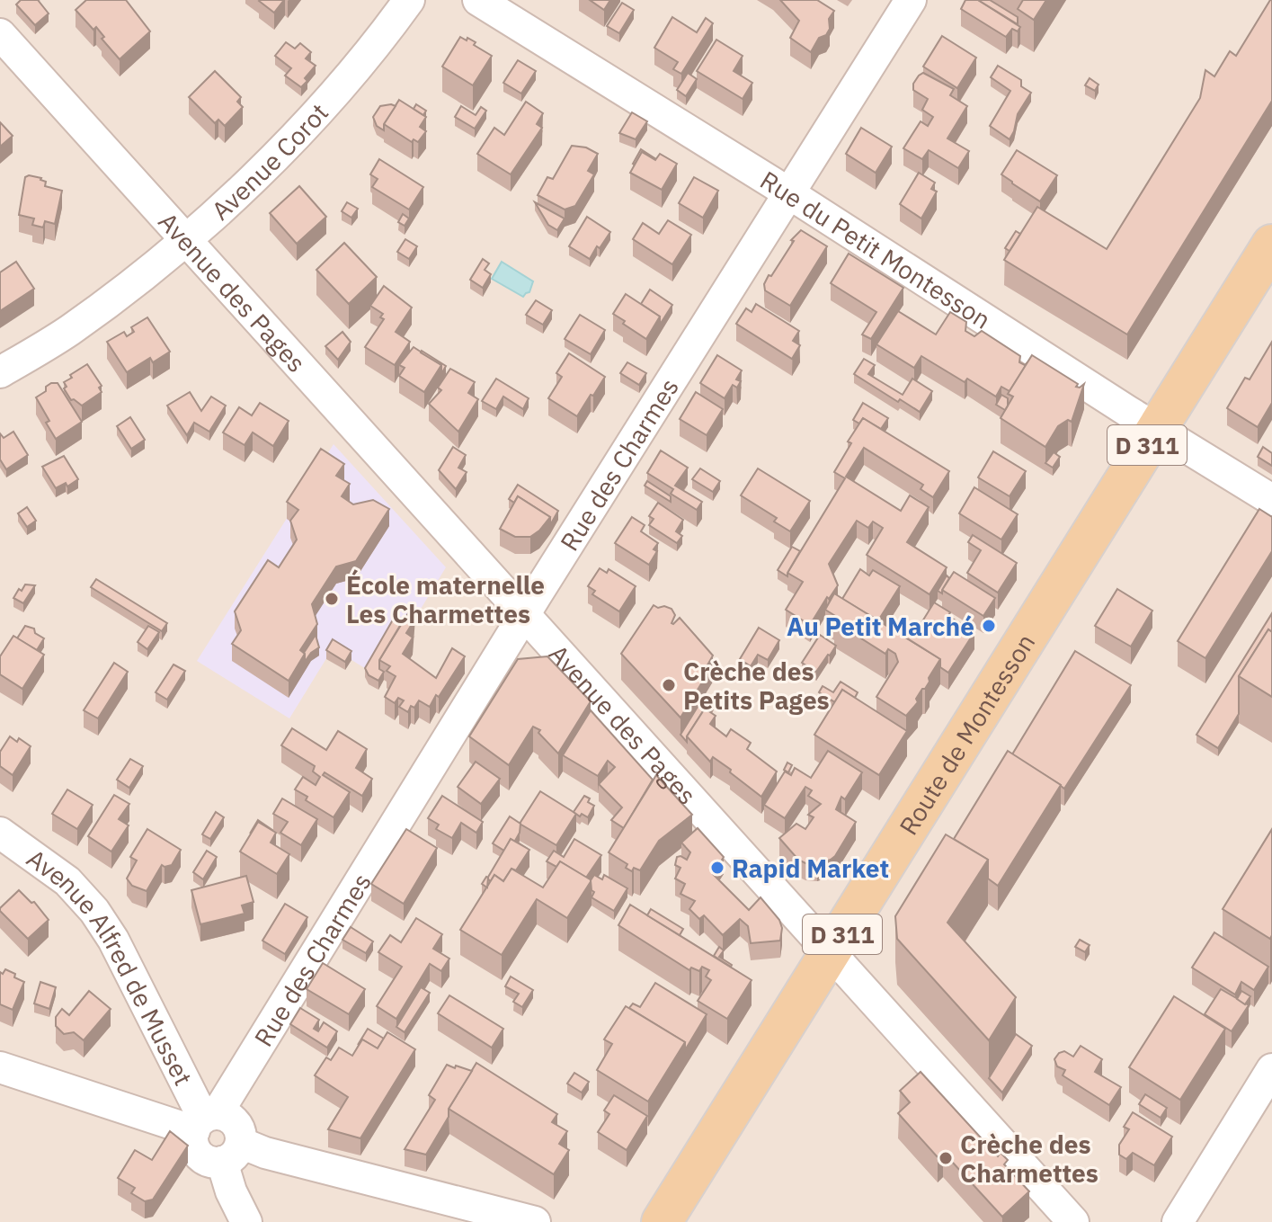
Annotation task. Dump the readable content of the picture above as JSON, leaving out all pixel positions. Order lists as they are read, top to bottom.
{
  "streets": {
    "main road": ["D 311", "Route de Montesson"],
    "street": [
      "Avenue Corot",
      "Rue du Petit Montesson",
      "Avenue des Pages",
      "Rue des Charmes",
      "Avenue Alfred de Musset"
    ]
  },
  "crossings": [
    ["Avenue Corot", "Avenue des Pages"],
    ["Rue du Petit Montesson", "Rue des Charmes"],
    ["Rue du Petit Montesson", "Route de Montesson"],
    ["Avenue des Pages", "Rue des Charmes"],
    ["Avenue des Pages", "Route de Montesson"],
    ["Rue des Charmes", "Avenue Alfred de Musset"]
  ],
  "places": [
    "École maternelle Les Charmettes",
    "Au Petit Marché",
    "Crèche des Petits Pages",
    "Rapid Market",
    "Crèche des Charmettes"
  ]
}
